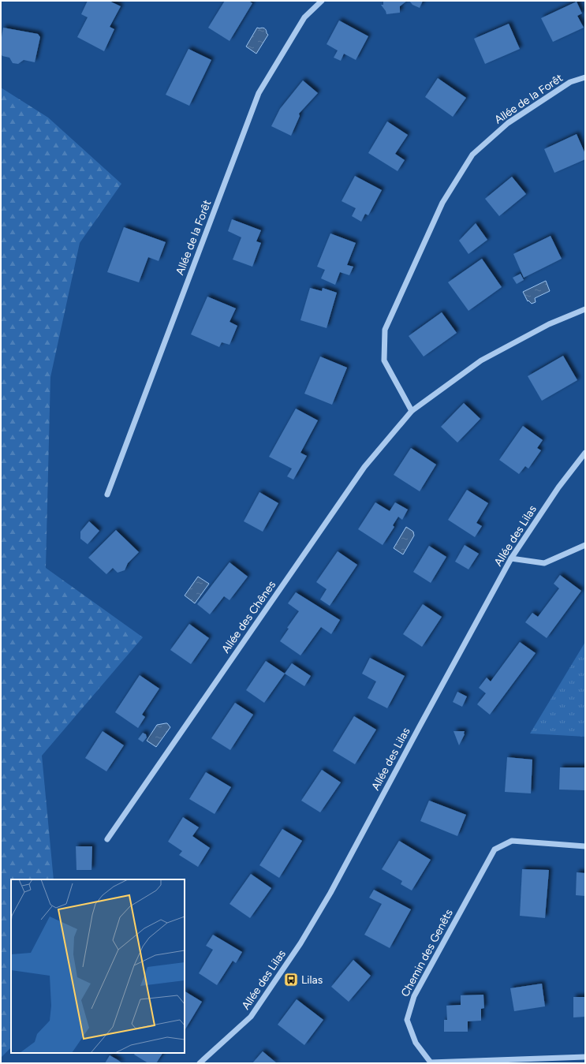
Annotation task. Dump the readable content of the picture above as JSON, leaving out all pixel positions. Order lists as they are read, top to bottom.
{
  "streets": {
    "street": [
      "Allée de la Forêt",
      "Allée des Lilas",
      "Allée des Chênes",
      "Chemin des Genêts"
    ]
  },
  "crossings": [
    ["Allée de la Forêt", "Allée des Chênes"]
  ],
  "places": {
    "bus stop": ["Lilas"]
  }
}
